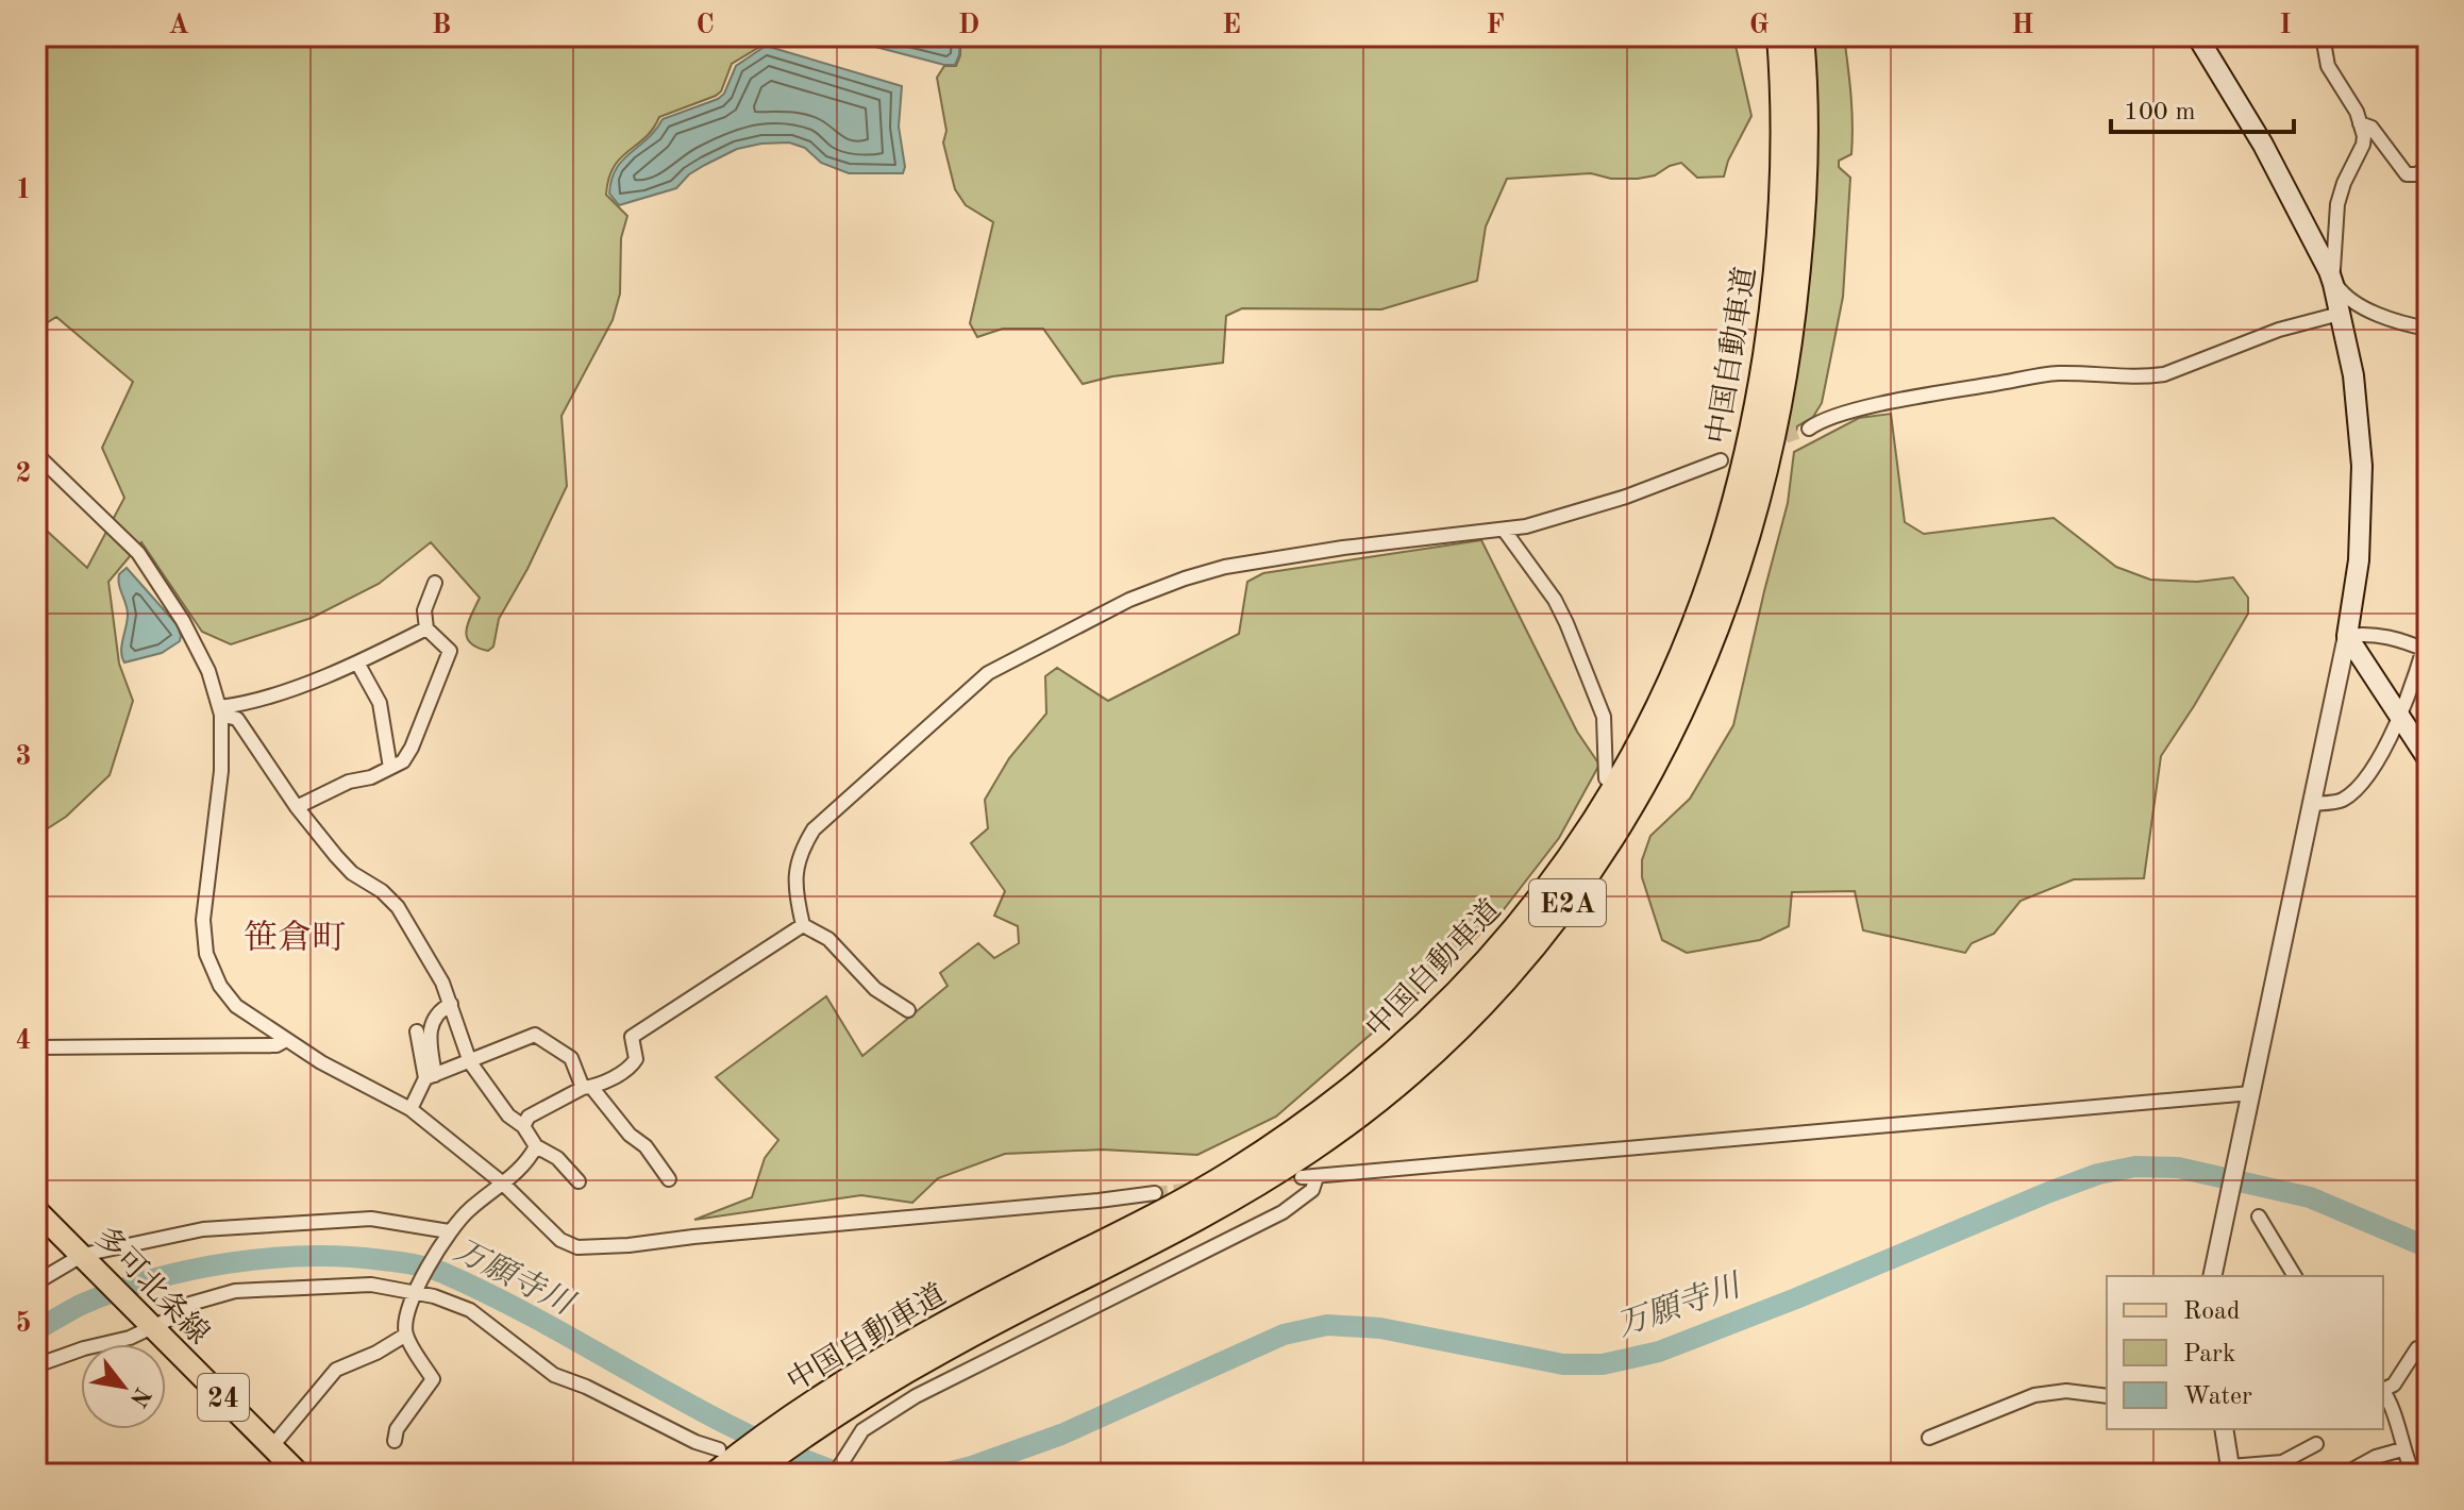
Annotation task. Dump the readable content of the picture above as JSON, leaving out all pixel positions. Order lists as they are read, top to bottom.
{
  "streets": {
    "highway": ["中国自動車道", "E2A"],
    "main road": ["多可北条線", "24"]
  },
  "districts": ["笹倉町"],
  "water": ["万願寺川"],
  "legend": ["Road", "Park", "Water"],
  "scale_bar": "100 m",
  "north": "bottom right",
  "grid": {
    "columns": [
      "A",
      "B",
      "C",
      "D",
      "E",
      "F",
      "G",
      "H",
      "I"
    ],
    "rows": [
      "1",
      "2",
      "3",
      "4",
      "5"
    ]
  }
}
